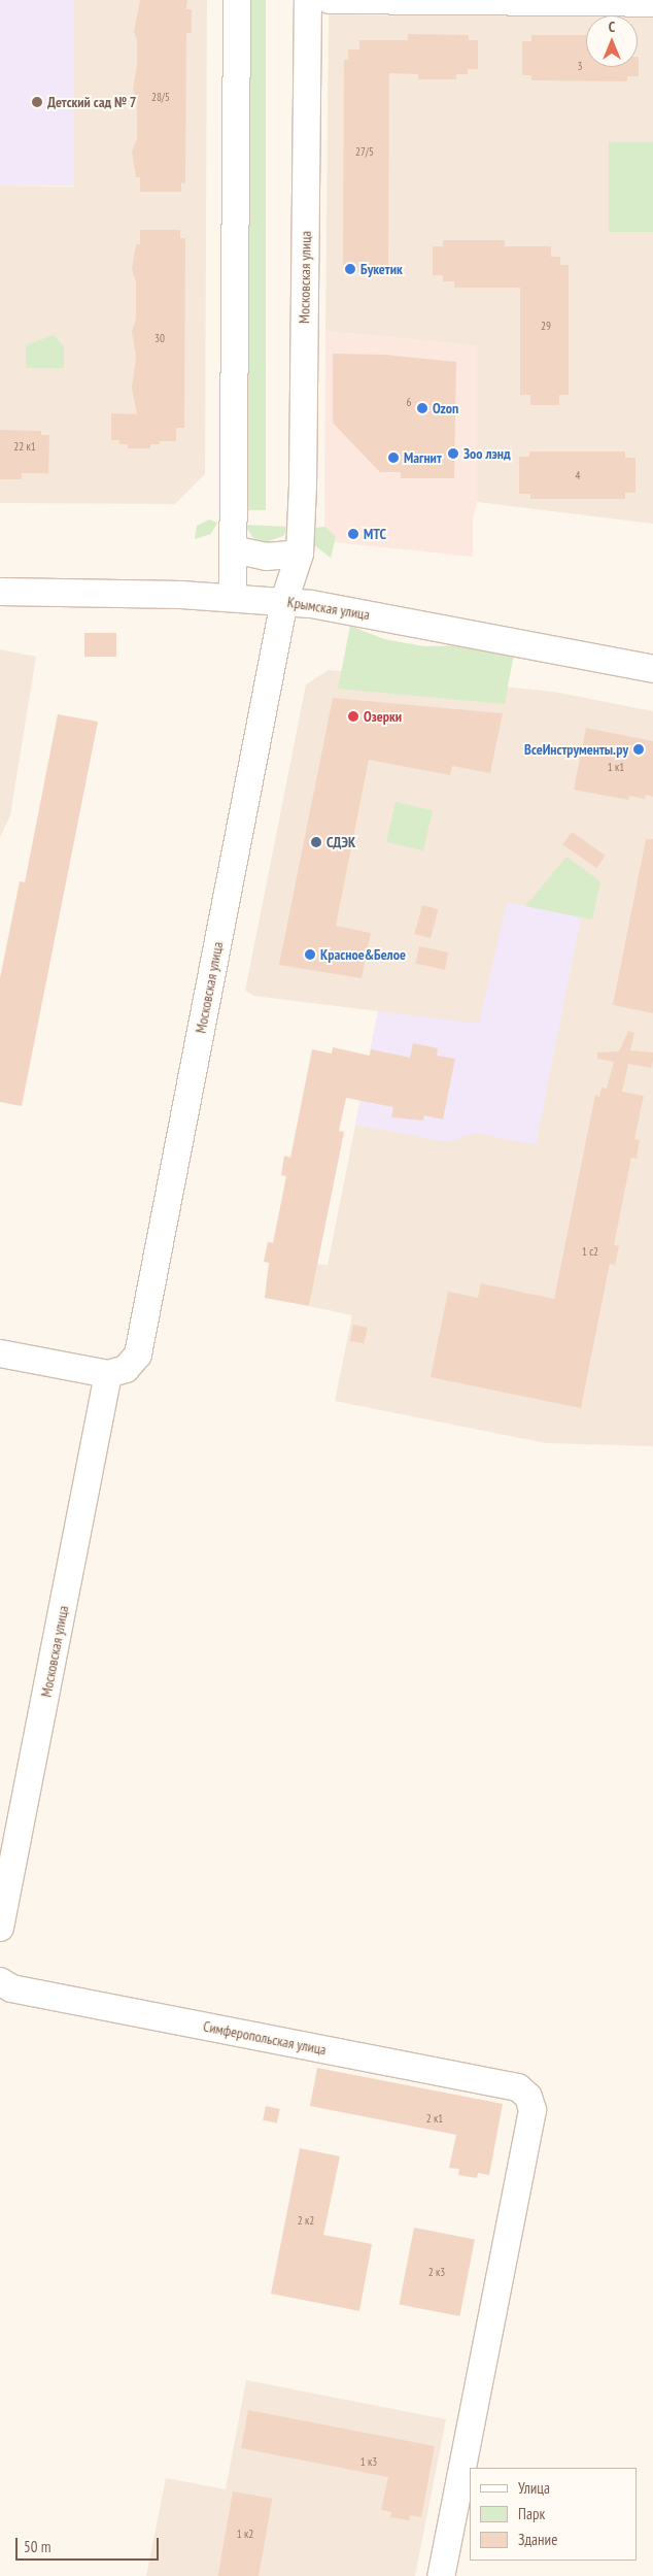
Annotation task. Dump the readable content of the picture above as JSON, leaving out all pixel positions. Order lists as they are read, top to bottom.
{
  "streets": {
    "street": ["Московская улица", "Крымская улица", "Симферопольская улица"]
  },
  "crossings": [
    ["Московская улица", "Крымская улица"]
  ],
  "places": [
    "Детский сад № 7",
    "Букетик",
    "Ozon",
    "Зоо лэнд",
    "Магнит",
    "МТС",
    "Озерки",
    "ВсеИнструменты.ру",
    "СДЭК",
    "Красное&Белое"
  ],
  "house_numbers": [
    "3",
    "28/5",
    "27/5",
    "29",
    "30",
    "6",
    "22 к1",
    "4",
    "1 к1",
    "1 с2",
    "2 к1",
    "2 к2",
    "2 к3",
    "1 к3",
    "1 к2"
  ],
  "legend": ["Улица", "Парк", "Здание"],
  "scale_bar": "50 m",
  "north": "top"
}
